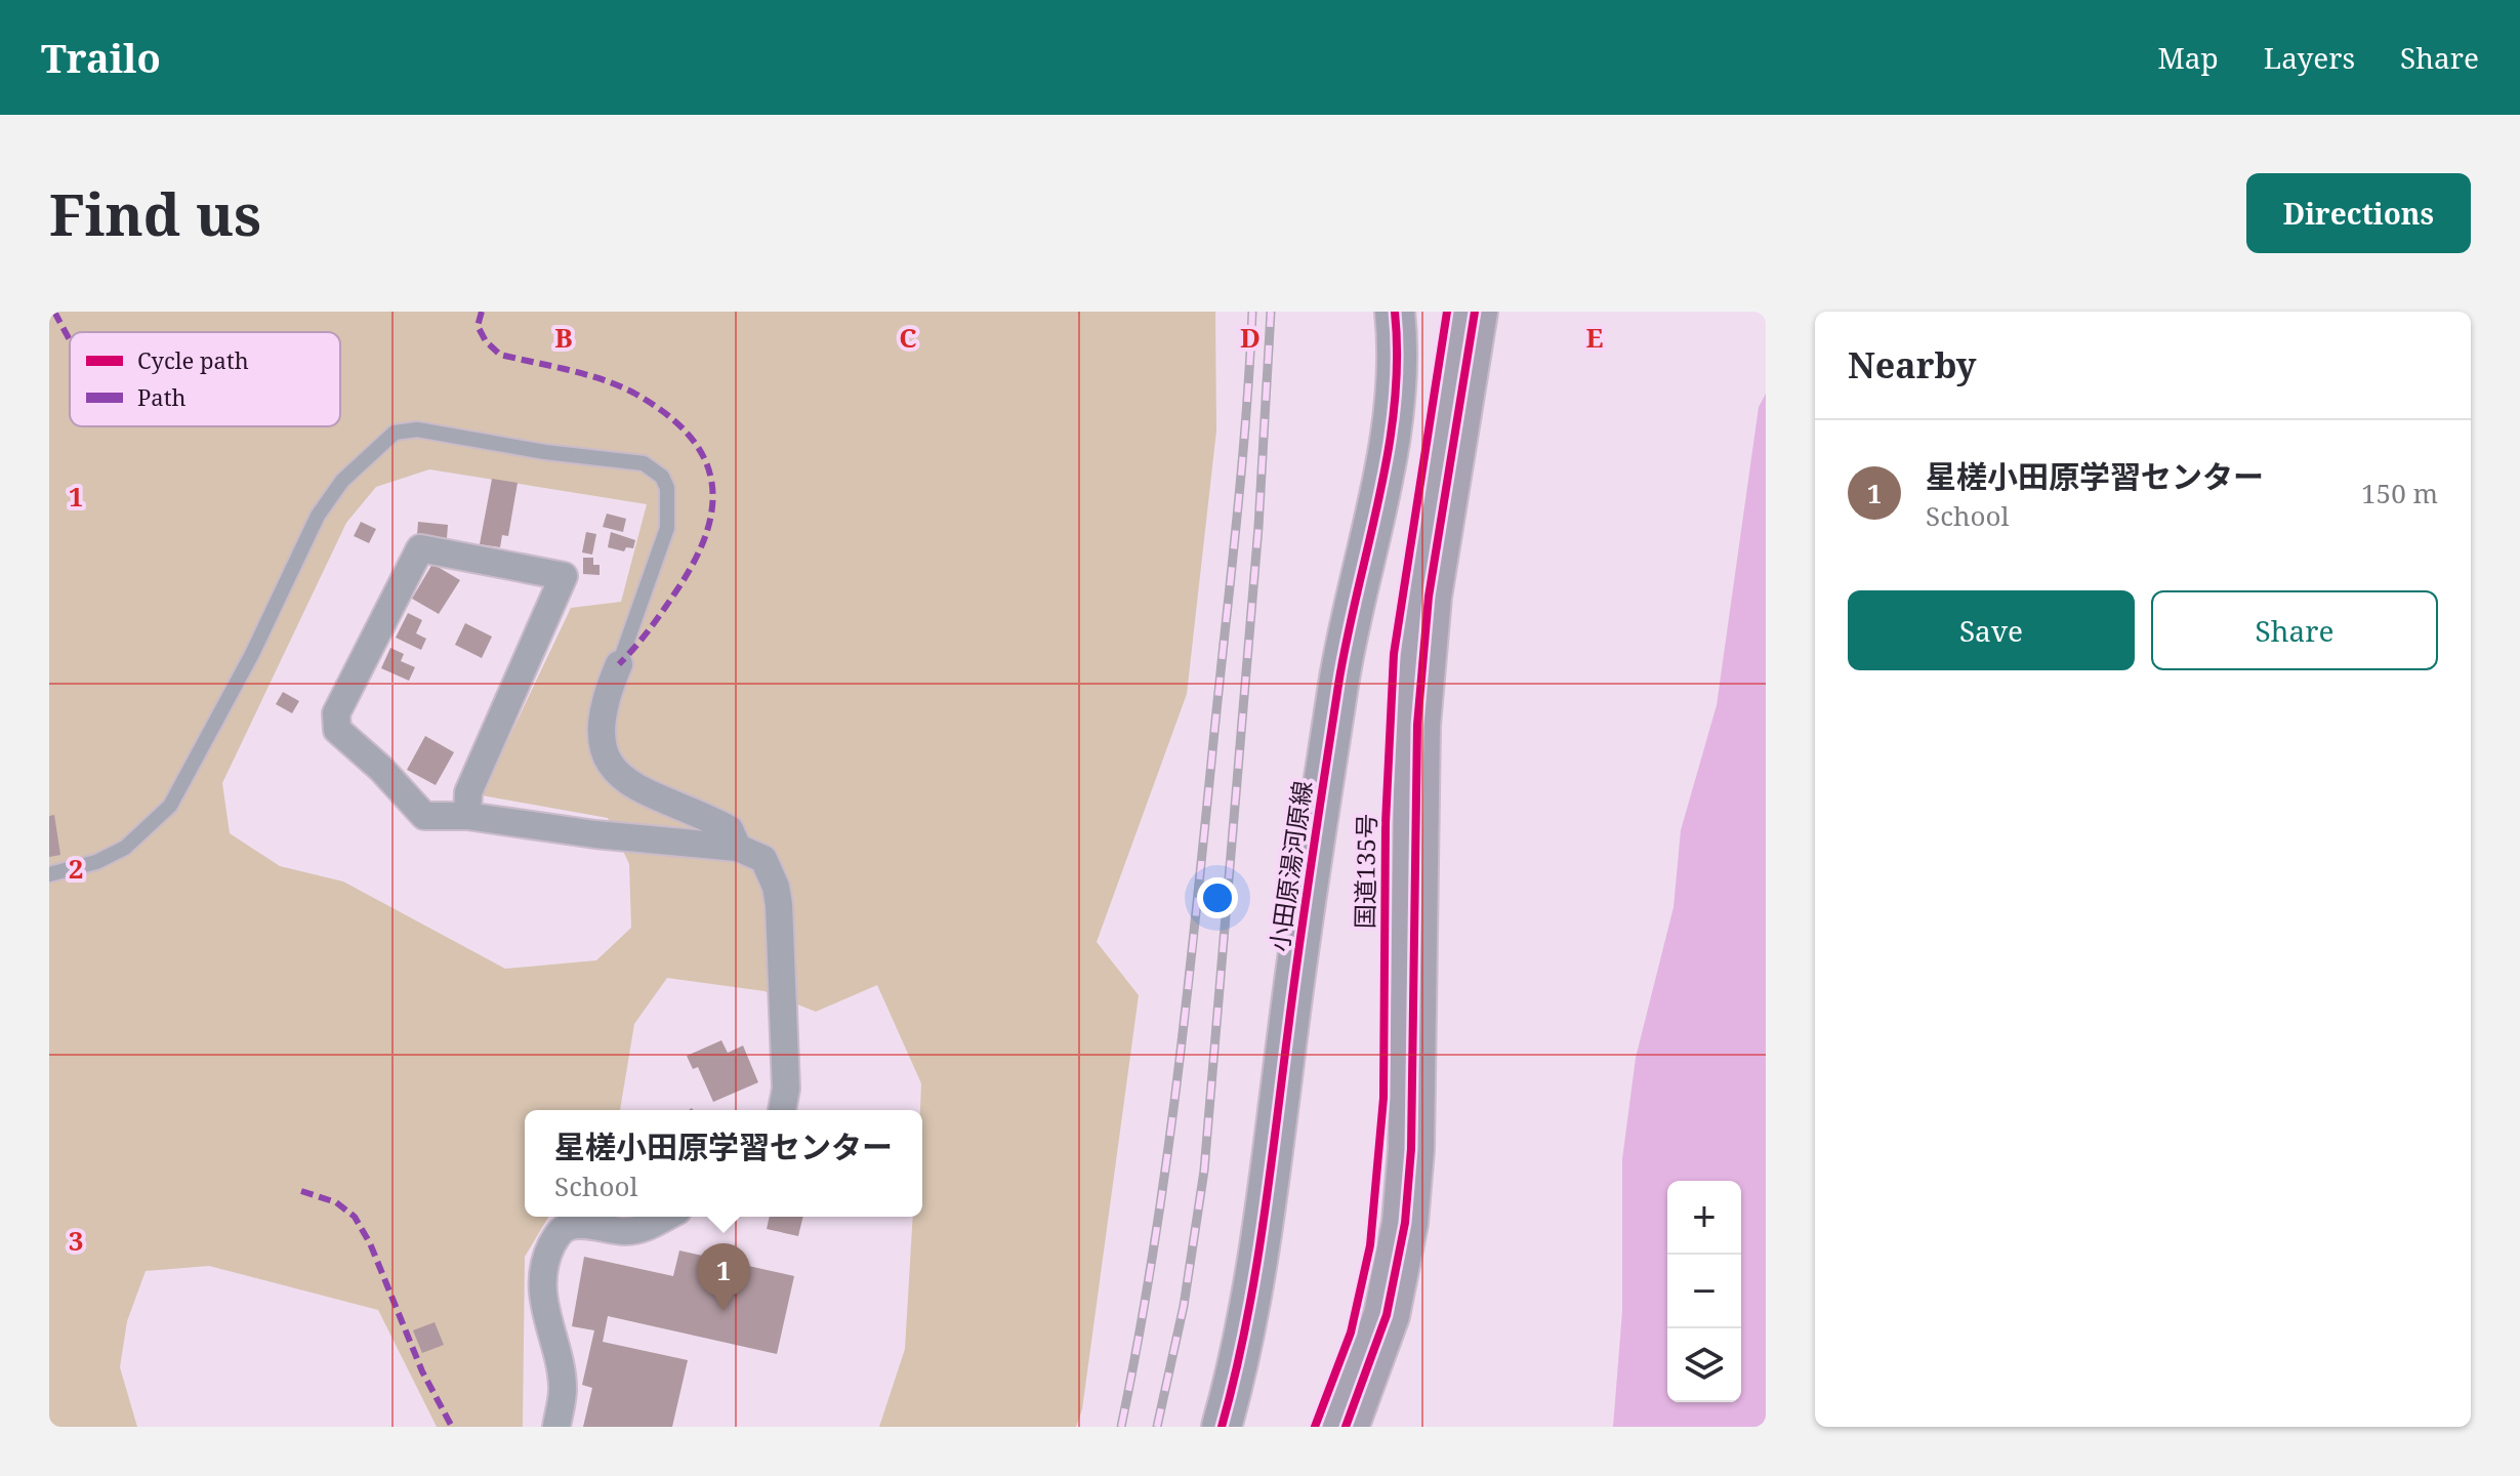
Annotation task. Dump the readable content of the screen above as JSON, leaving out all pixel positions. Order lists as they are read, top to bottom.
{
  "streets": {
    "highway": ["国道135号"],
    "main road": ["小田原湯河原線"]
  },
  "legend": ["Cycle path", "Path"],
  "page": {
    "header": "Trailo",
    "nav": ["Map", "Layers", "Share"],
    "buttons": [
      "Directions",
      ["Save", "Share"]
    ],
    "title": "Find us",
    "heading": "Nearby",
    "list": [
      {
        "mark": "1",
        "name": "星槎小田原学習センター",
        "note": "School",
        "value": "150 m"
      }
    ],
    "popup": ["星槎小田原学習センター", "School"],
    "map_buttons": ["+", "−"],
    "pins": "1"
  },
  "grid": {
    "columns": [
      "B",
      "C",
      "D",
      "E"
    ],
    "rows": ["1", "2", "3"]
  }
}
